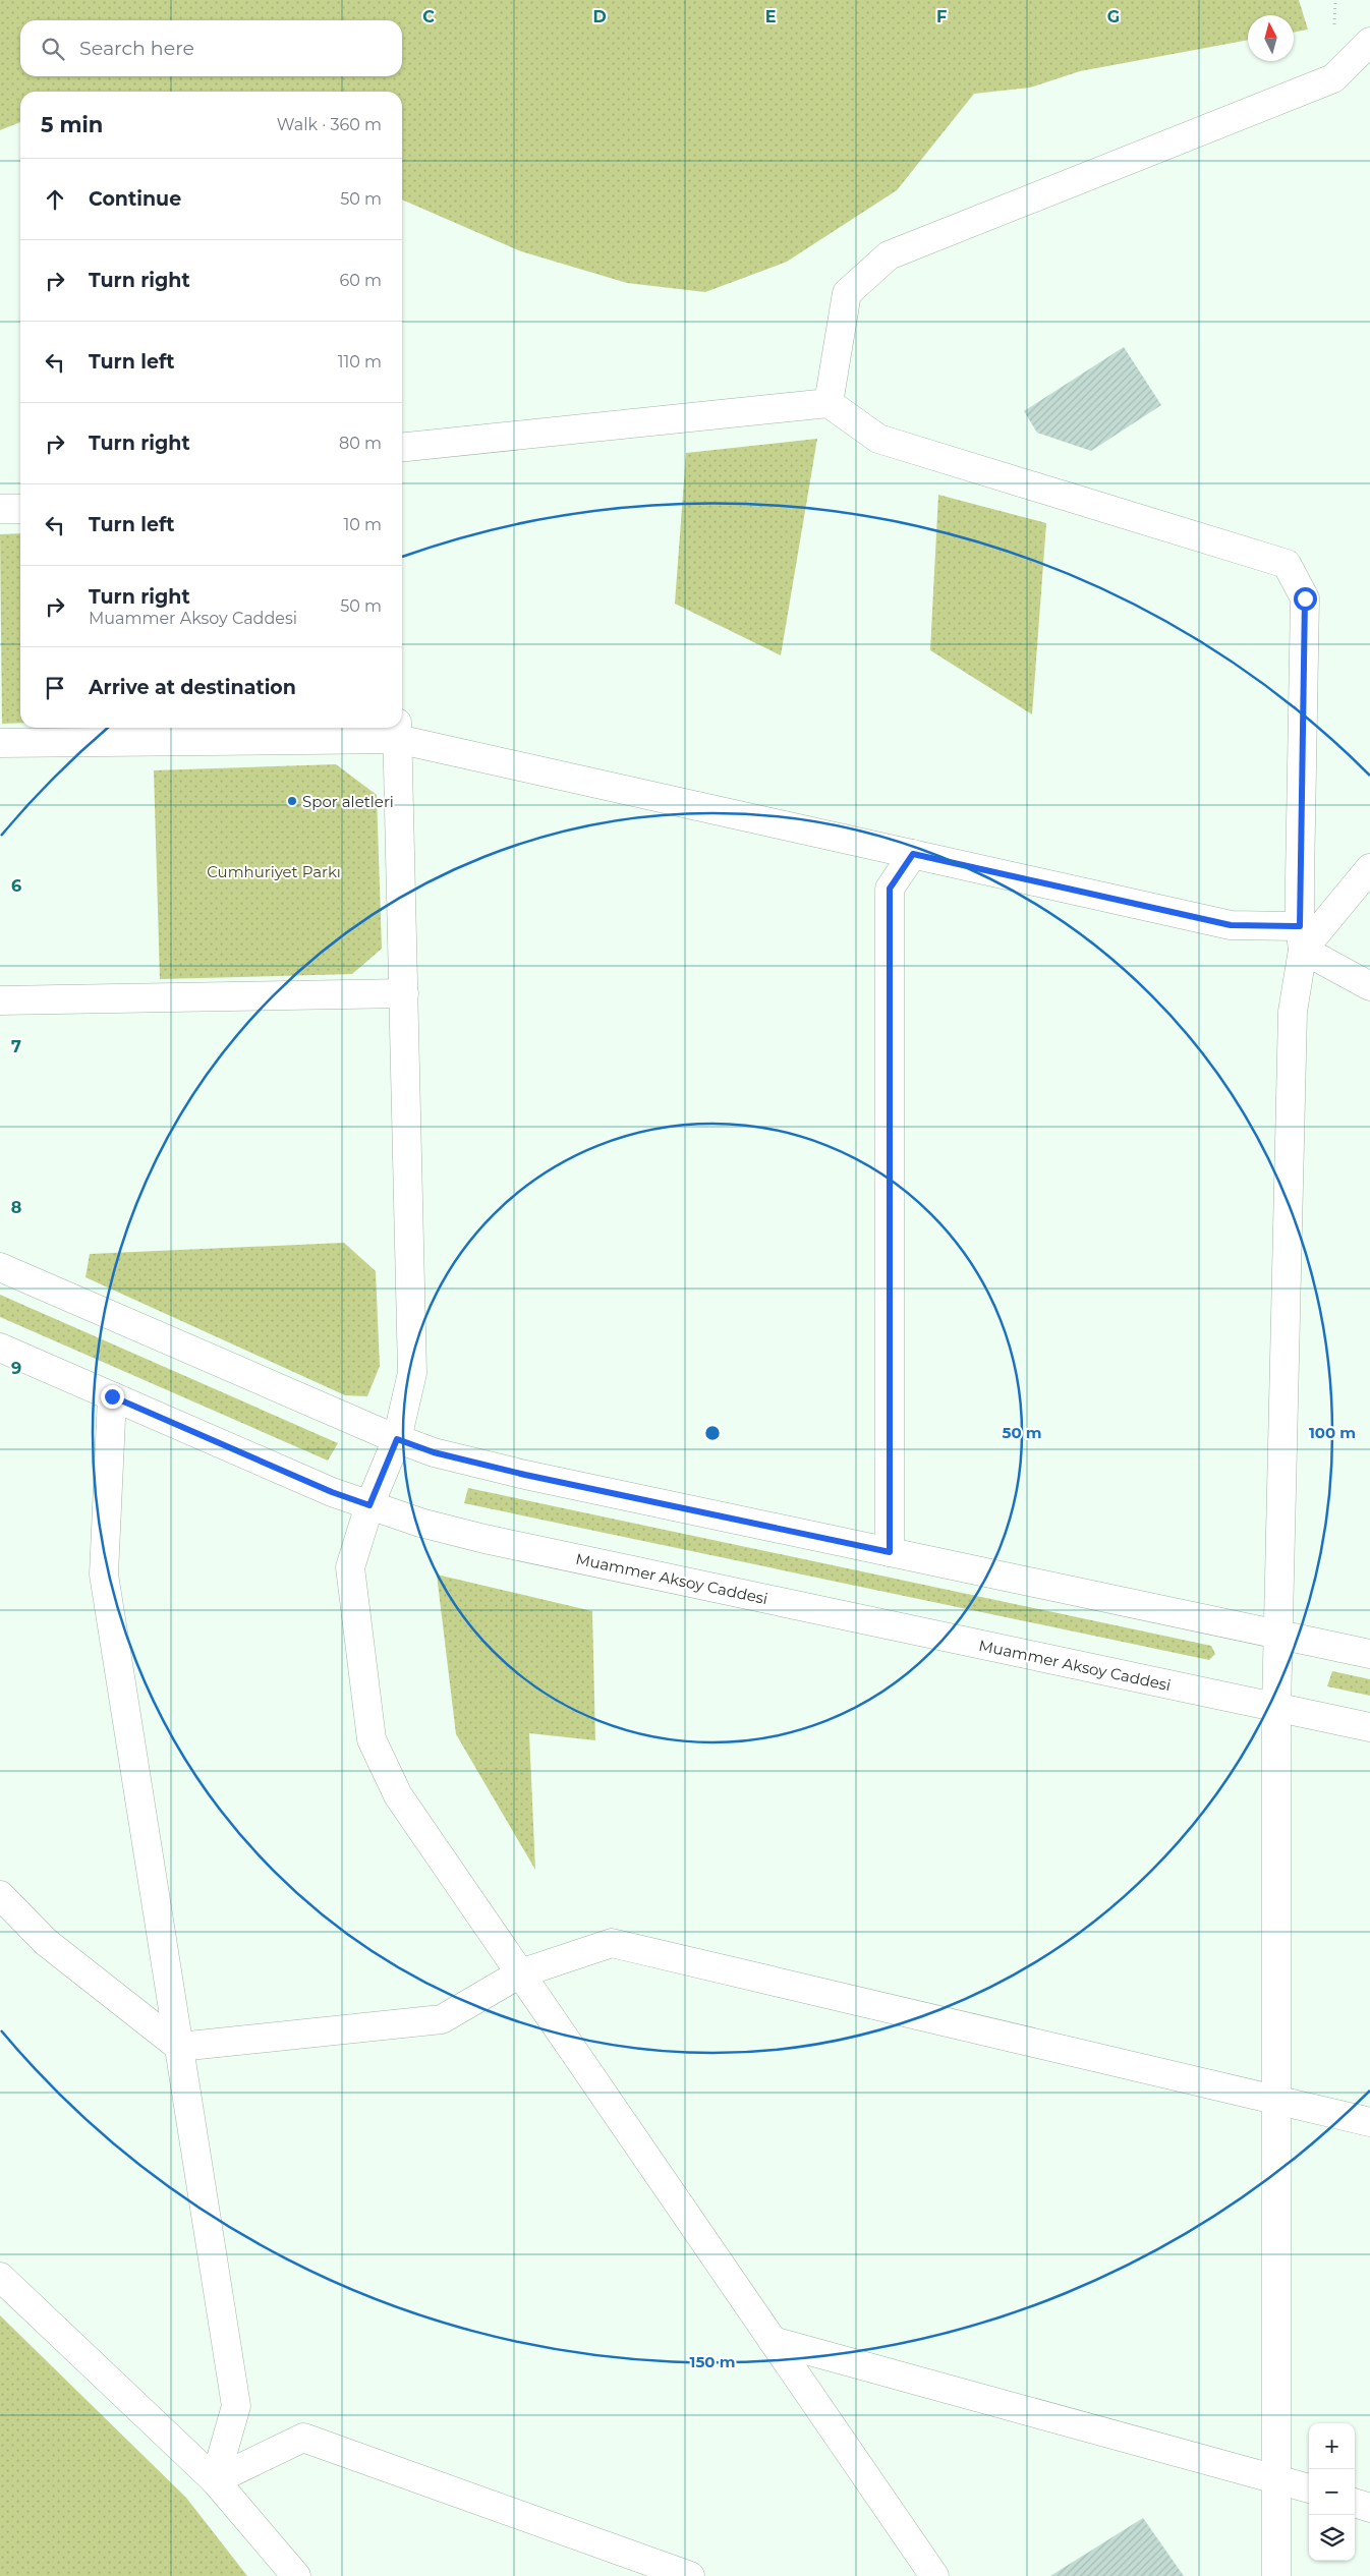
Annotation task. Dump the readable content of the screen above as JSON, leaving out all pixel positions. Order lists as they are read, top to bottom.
{
  "streets": {
    "street": ["Muammer Aksoy Caddesi"]
  },
  "parks": ["Cumhuriyet Parkı"],
  "places": ["Spor aletleri"],
  "north": "top",
  "page": {
    "search": "Search here",
    "heading": ["5 min", "Walk · 360 m"],
    "list": [
      ["Continue", "50 m"],
      ["Turn right", "60 m"],
      ["Turn left", "110 m"],
      ["Turn right", "80 m"],
      ["Turn left", "10 m"],
      ["Turn right", "Muammer Aksoy Caddesi", "50 m"],
      "Arrive at destination"
    ],
    "map_buttons": ["+", "−"]
  },
  "grid": {
    "columns": [
      "C",
      "D",
      "E",
      "F",
      "G"
    ],
    "rows": [
      "6",
      "7",
      "8",
      "9"
    ]
  },
  "rings": ["50 m", "100 m", "150 m"]
}
